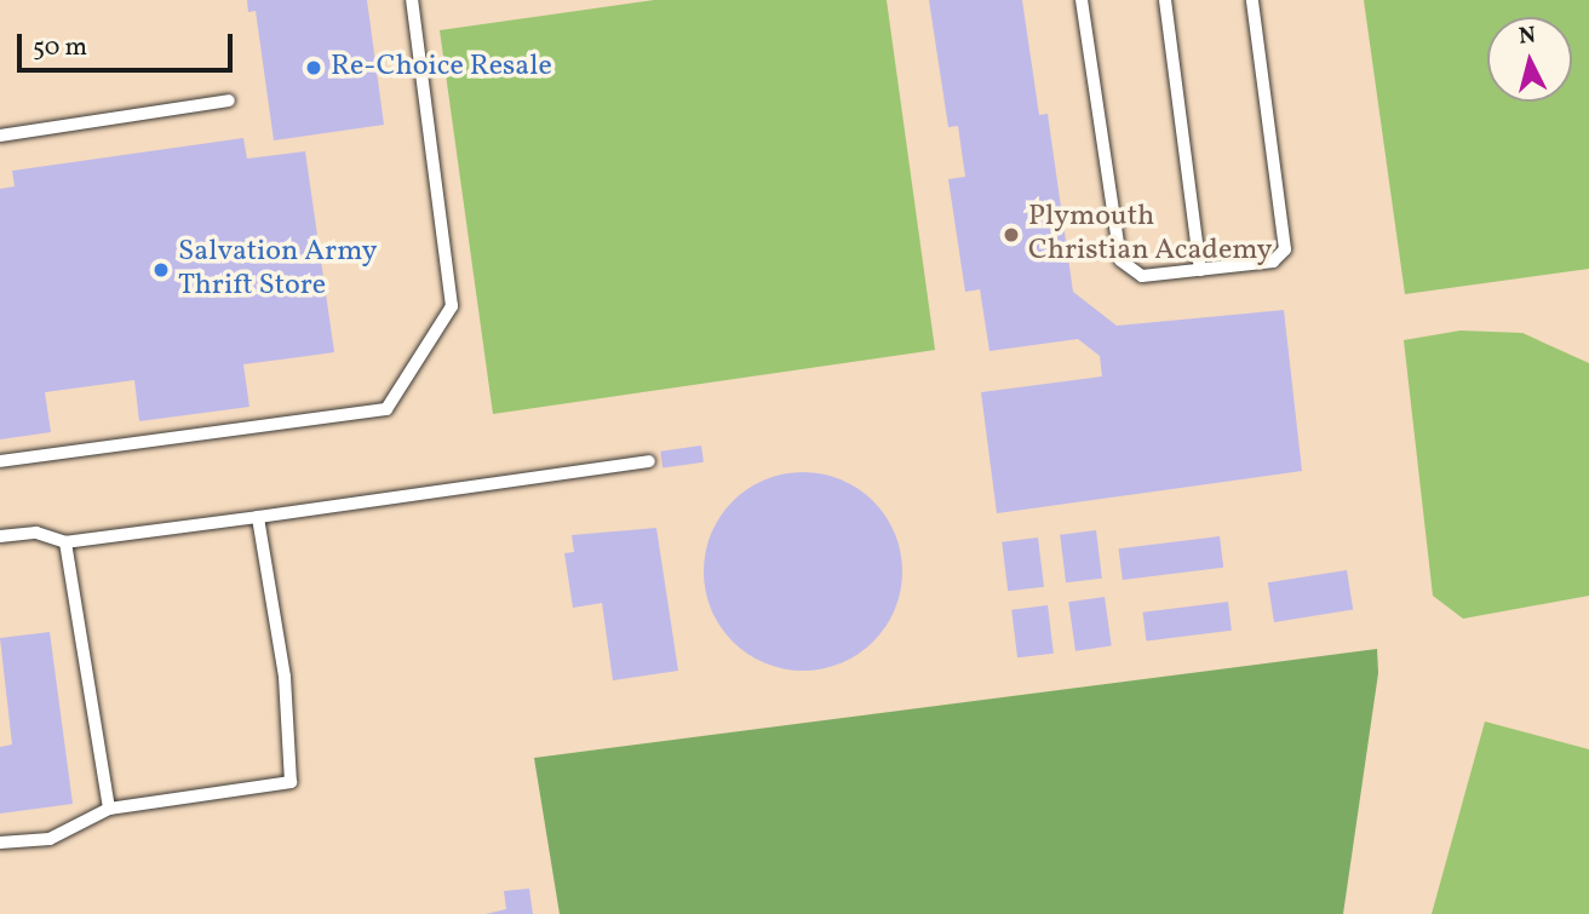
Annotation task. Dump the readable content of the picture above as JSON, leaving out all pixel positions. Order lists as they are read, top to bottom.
{
  "places": ["Re-Choice Resale", "Plymouth Christian Academy", "Salvation Army Thrift Store"],
  "scale_bar": "50 m",
  "north": "top"
}
